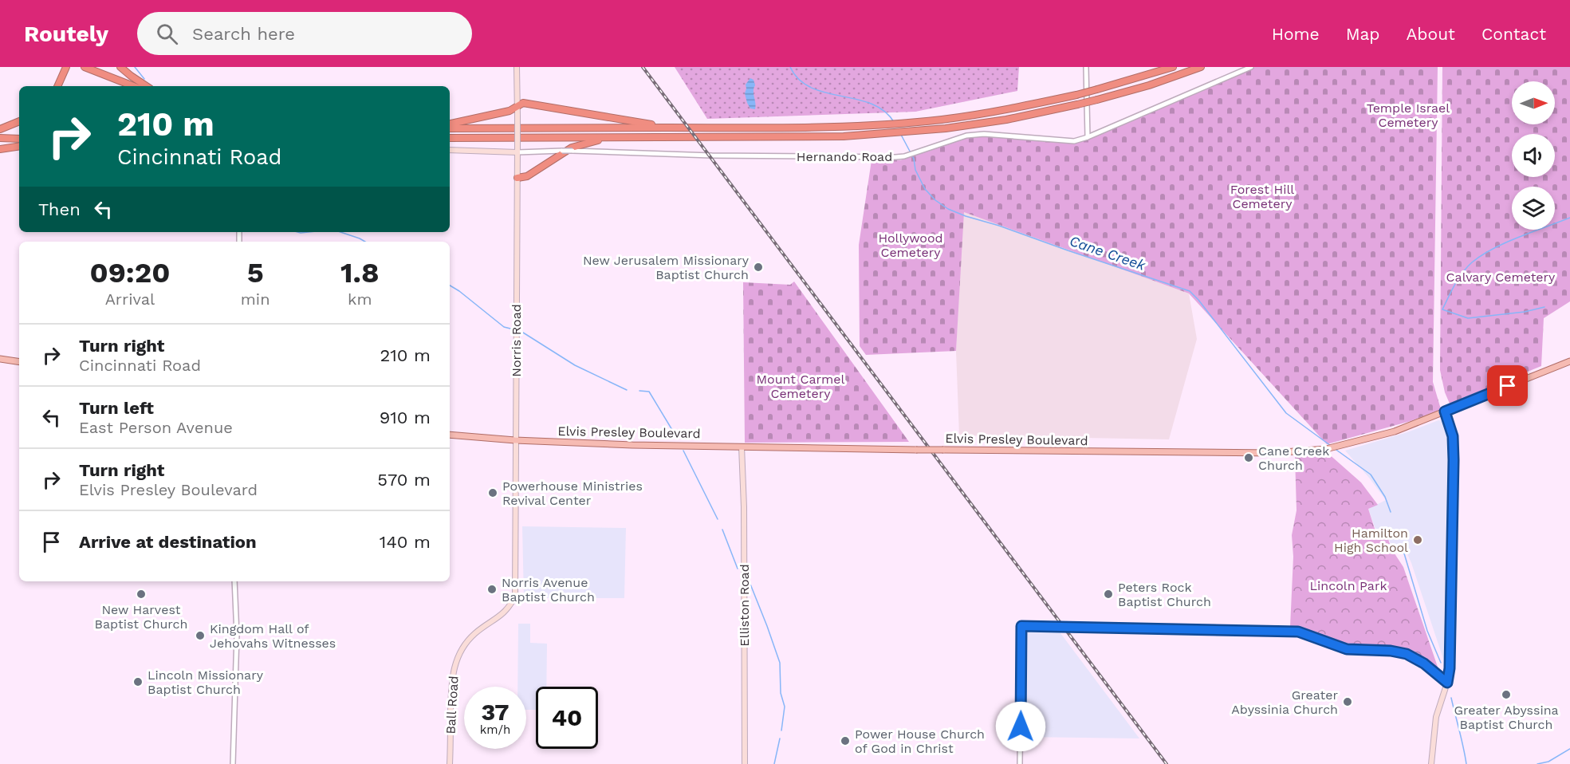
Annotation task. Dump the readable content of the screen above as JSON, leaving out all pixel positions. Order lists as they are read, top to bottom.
{
  "streets": {
    "main road": [
      "Hernando Road",
      "Norris Road",
      "Elvis Presley Boulevard",
      "Elliston Road",
      "Ball Road"
    ]
  },
  "crossings": [
    ["Hernando Road", "Norris Road"],
    ["Norris Road", "Elvis Presley Boulevard"],
    ["Norris Road", "Ball Road"],
    ["Elvis Presley Boulevard", "Elliston Road"]
  ],
  "water": ["Cane Creek"],
  "parks": [
    "Temple Israel Cemetery",
    "Forest Hill Cemetery",
    "Hollywood Cemetery",
    "Calvary Cemetery",
    "Mount Carmel Cemetery",
    "Lincoln Park"
  ],
  "places": [
    "New Jerusalem Missionary Baptist Church",
    "Cane Creek Church",
    "Powerhouse Ministries Revival Center",
    "Hamilton High School",
    "Norris Avenue Baptist Church",
    "New Harvest Baptist Church",
    "Peters Rock Baptist Church",
    "Kingdom Hall of Jehovahs Witnesses",
    "Lincoln Missionary Baptist Church",
    "Greater Abyssina Baptist Church",
    "Greater Abyssinia Church",
    "Power House Church of God in Christ"
  ],
  "north": "right",
  "page": {
    "header": "Routely",
    "search": "Search here",
    "nav": [
      "Home",
      "Map",
      "About",
      "Contact"
    ],
    "turn": ["210 m", "Cincinnati Road"],
    "then": "Then",
    "eta": [
      "09:20",
      "Arrival",
      "5",
      "min",
      "1.8",
      "km"
    ],
    "list": [
      {
        "name": "Turn right",
        "note": "Cincinnati Road",
        "value": "210 m"
      },
      {
        "name": "Turn left",
        "note": "East Person Avenue",
        "value": "910 m"
      },
      {
        "name": "Turn right",
        "note": "Elvis Presley Boulevard",
        "value": "570 m"
      },
      {
        "name": "Arrive at destination",
        "value": "140 m"
      }
    ],
    "speed": "37 km/h",
    "limit": "40"
  }
}
